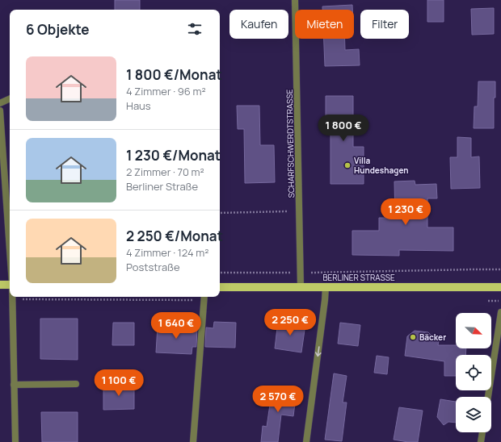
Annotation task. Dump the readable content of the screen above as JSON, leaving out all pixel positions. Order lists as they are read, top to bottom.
{
  "streets": {
    "main road": ["BERLINER STRASSE"],
    "street": ["SCHARFSCHWERDTSTRASSE"]
  },
  "crossings": [
    ["SCHARFSCHWERDTSTRASSE", "BERLINER STRASSE"]
  ],
  "places": ["Villa Hundeshagen", "Bäcker"],
  "north": "bottom right",
  "page": {
    "chip": ["Kaufen", "Mieten", "Filter"],
    "heading": "6 Objekte",
    "list": [
      {
        "name": "1 800 €/Monat",
        "note": "4 Zimmer · 96 m² · Haus"
      },
      {
        "name": "1 230 €/Monat",
        "note": "2 Zimmer · 70 m² · Berliner Straße"
      },
      {
        "name": "2 250 €/Monat",
        "note": "4 Zimmer · 124 m² · Poststraße"
      }
    ],
    "price": [
      "1 800 €",
      "1 230 €",
      "2 250 €",
      "1 640 €",
      "1 100 €",
      "2 570 €"
    ]
  }
}
